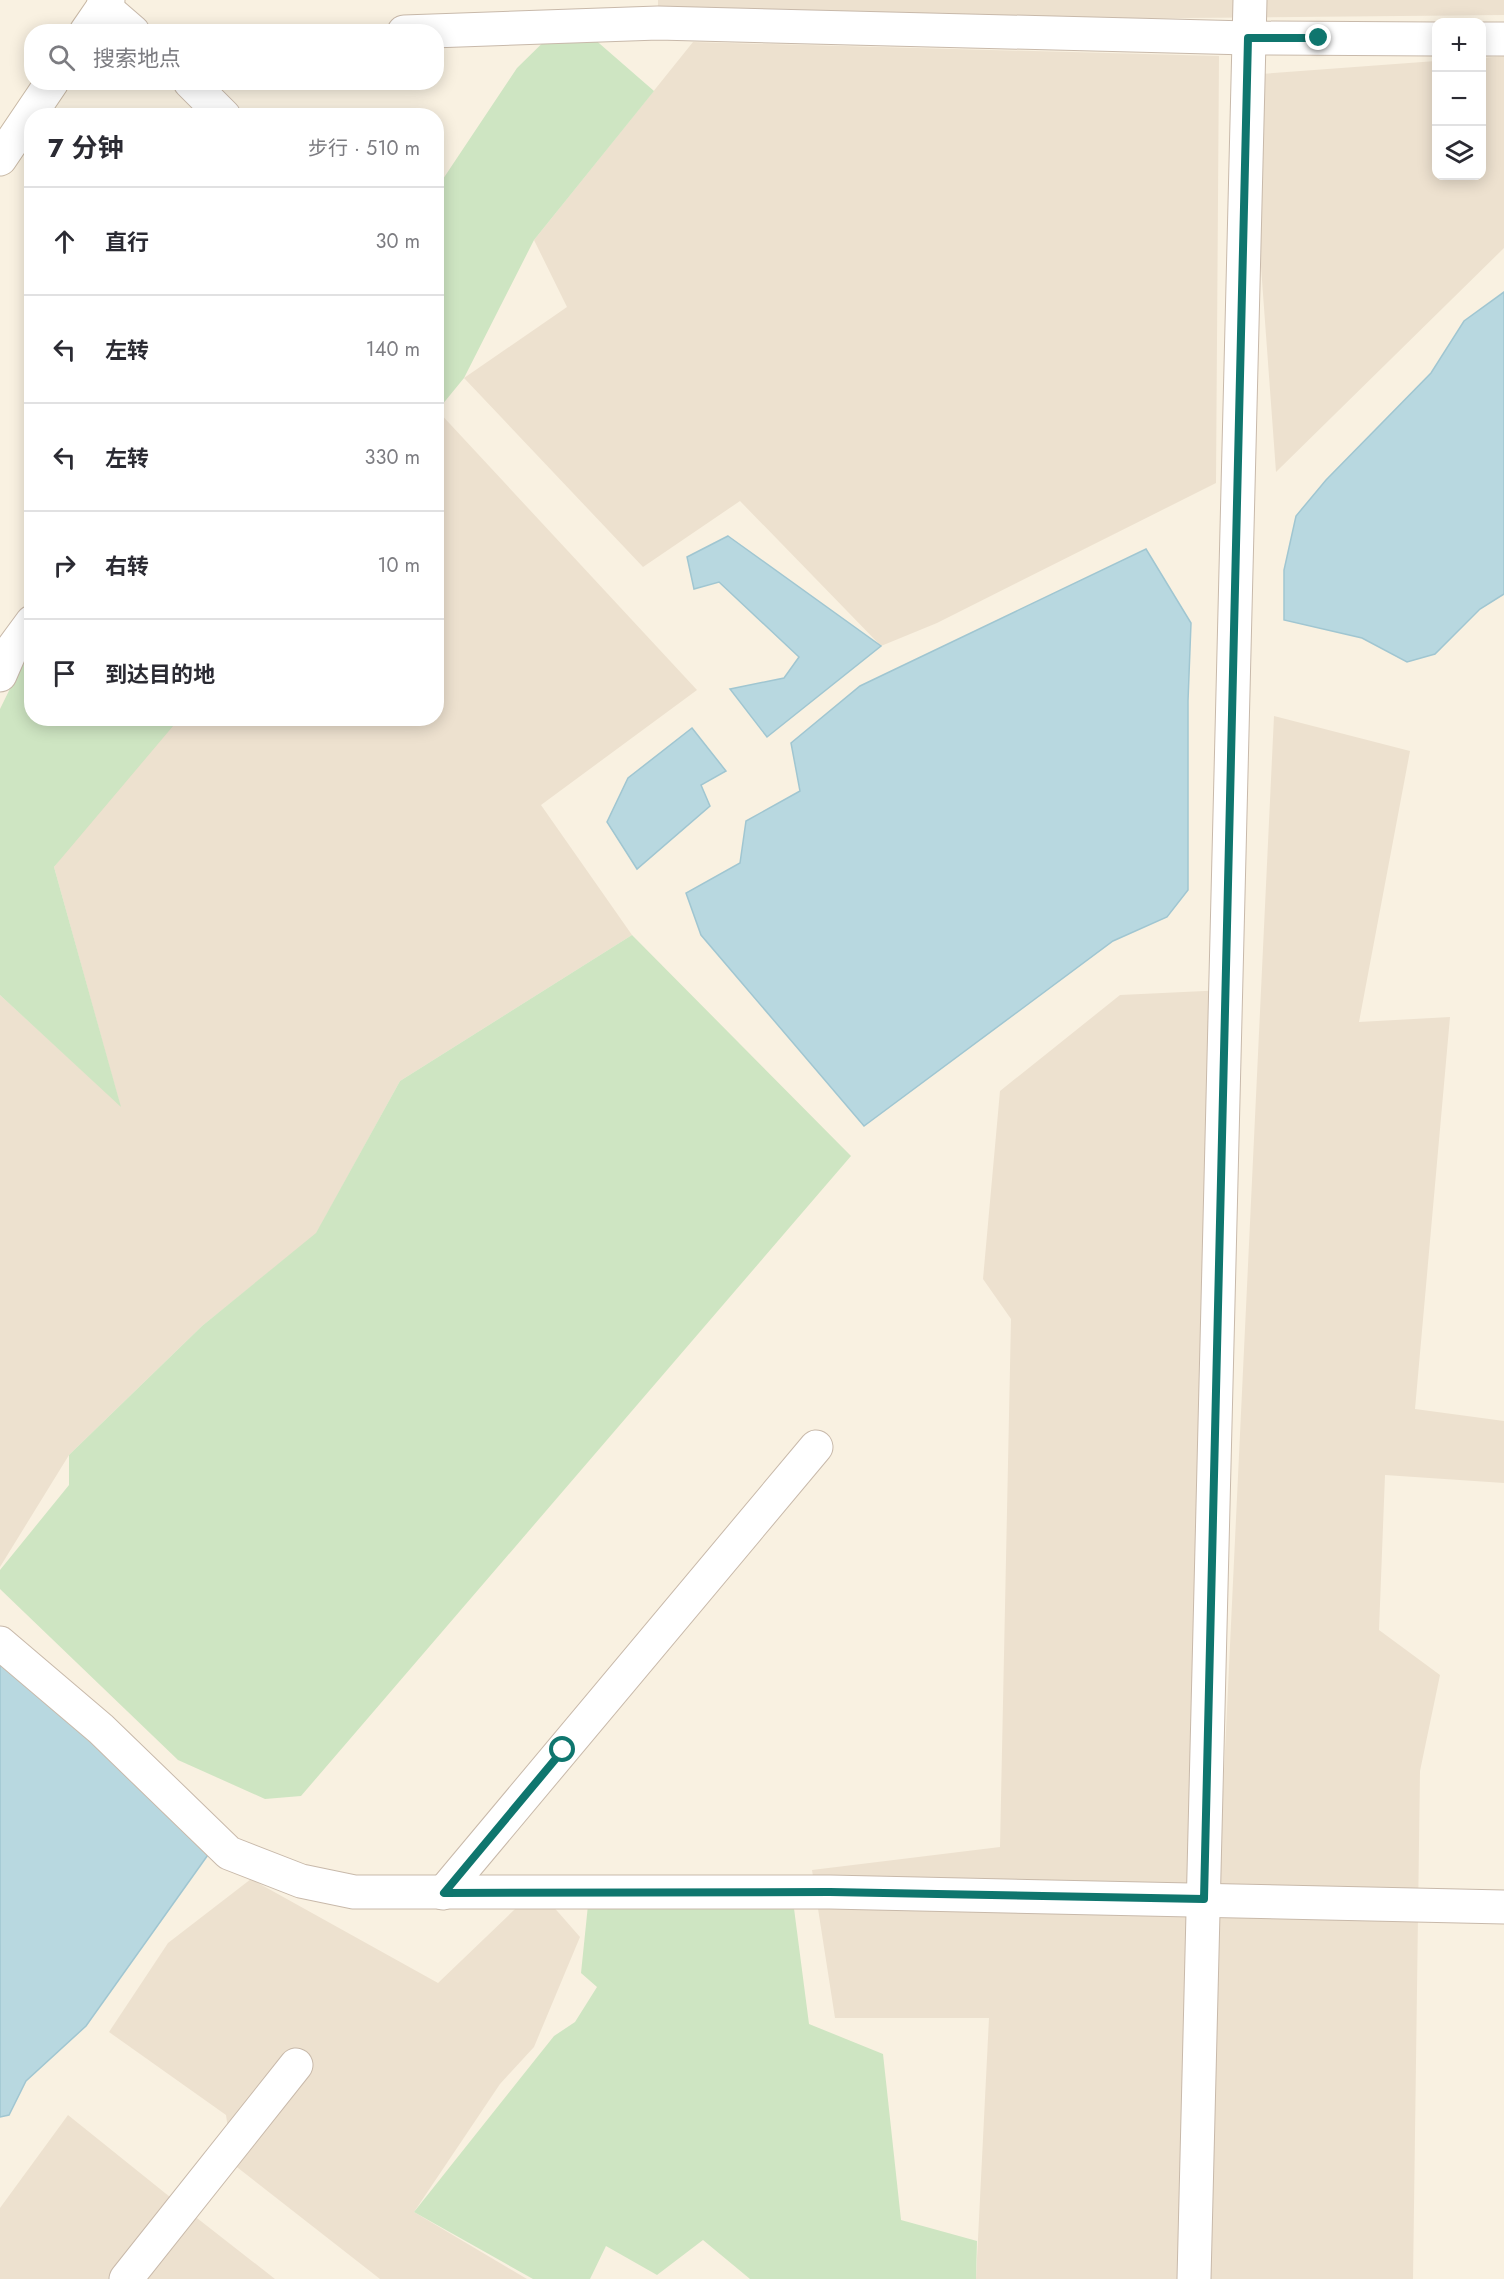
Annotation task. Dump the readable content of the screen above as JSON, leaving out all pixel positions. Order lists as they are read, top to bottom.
{
  "page": {
    "map_buttons": ["+", "−"],
    "search": "搜索地点",
    "heading": ["7 分钟", "步行 · 510 m"],
    "list": [
      ["直行", "30 m"],
      ["左转", "140 m"],
      ["左转", "330 m"],
      ["右转", "10 m"],
      "到达目的地"
    ]
  }
}
